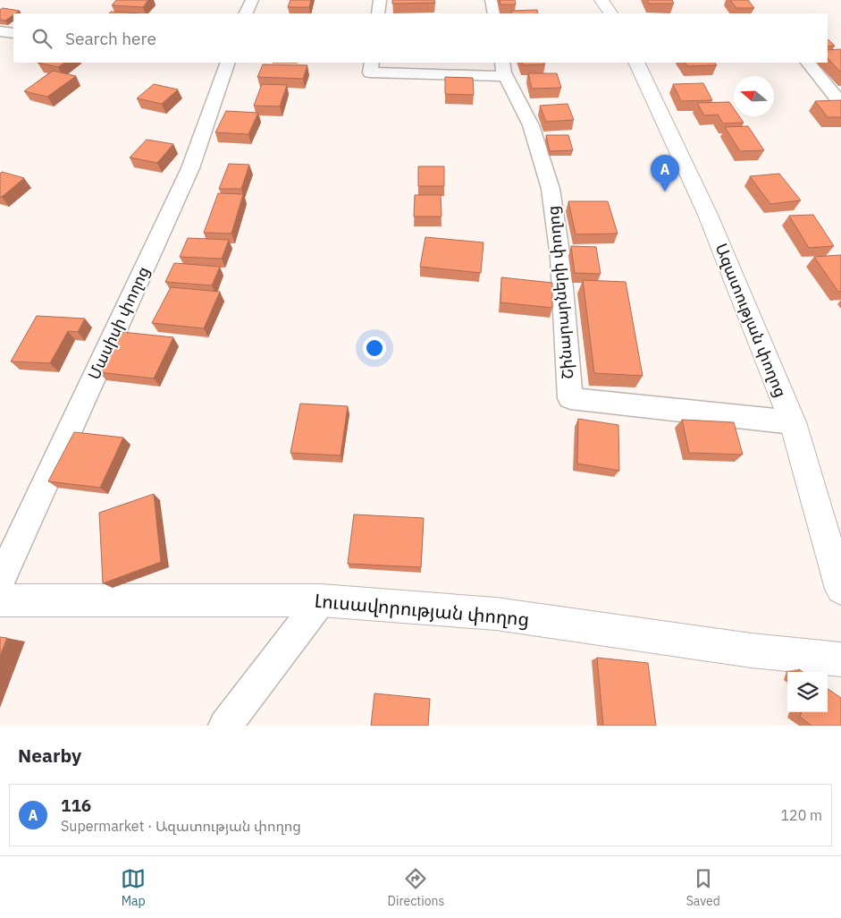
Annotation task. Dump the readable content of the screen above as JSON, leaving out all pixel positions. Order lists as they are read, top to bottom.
{
  "streets": {
    "street": [
      "Շինարարների փողոց",
      "Ազատության փողոց",
      "Մասիսի փողոց",
      "Լուսավորության փողոց"
    ]
  },
  "crossings": [
    ["Շինարարների փողոց", "Ազատության փողոց"]
  ],
  "north": "left",
  "page": {
    "search": "Search here",
    "pins": "A",
    "heading": "Nearby",
    "list": [
      {
        "mark": "A",
        "name": "116",
        "note": "Supermarket · Ազատության փողոց",
        "value": "120 m"
      }
    ],
    "nav": ["Map", "Directions", "Saved"]
  }
}
